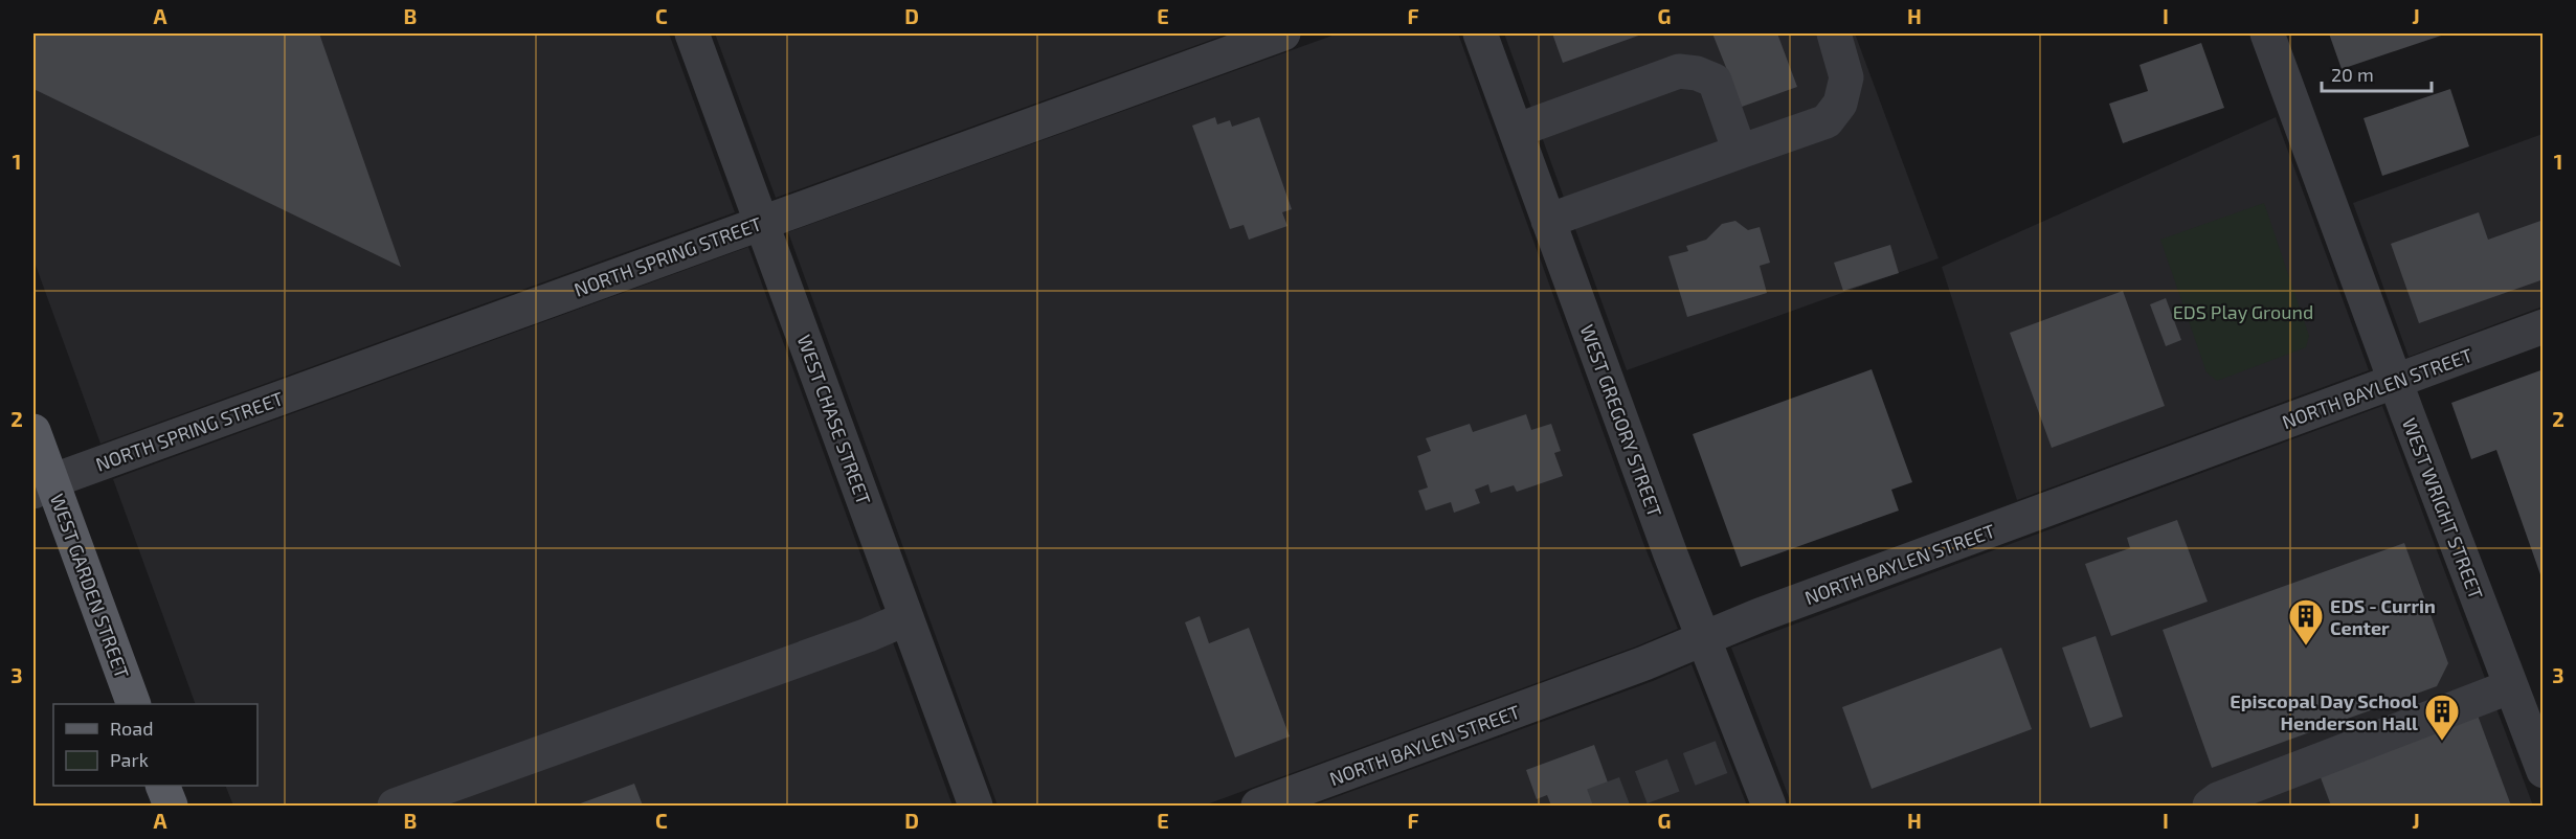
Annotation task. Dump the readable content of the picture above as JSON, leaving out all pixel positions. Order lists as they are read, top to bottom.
{
  "streets": {
    "main road": ["WEST GARDEN STREET"],
    "street": [
      "NORTH SPRING STREET",
      "NORTH BAYLEN STREET",
      "WEST CHASE STREET",
      "WEST GREGORY STREET",
      "WEST WRIGHT STREET"
    ]
  },
  "crossings": [
    ["NORTH SPRING STREET", "WEST CHASE STREET"],
    ["NORTH SPRING STREET", "WEST GARDEN STREET"],
    ["NORTH BAYLEN STREET", "WEST GREGORY STREET"],
    ["NORTH BAYLEN STREET", "WEST WRIGHT STREET"]
  ],
  "parks": ["EDS Play Ground"],
  "places": {
    "building": ["EDS - Currin Center", "Episcopal Day School Henderson Hall"]
  },
  "legend": ["Road", "Park"],
  "scale_bar": "20 m",
  "grid": {
    "columns": [
      "A",
      "B",
      "C",
      "D",
      "E",
      "F",
      "G",
      "H",
      "I",
      "J"
    ],
    "rows": ["1", "2", "3"]
  }
}
